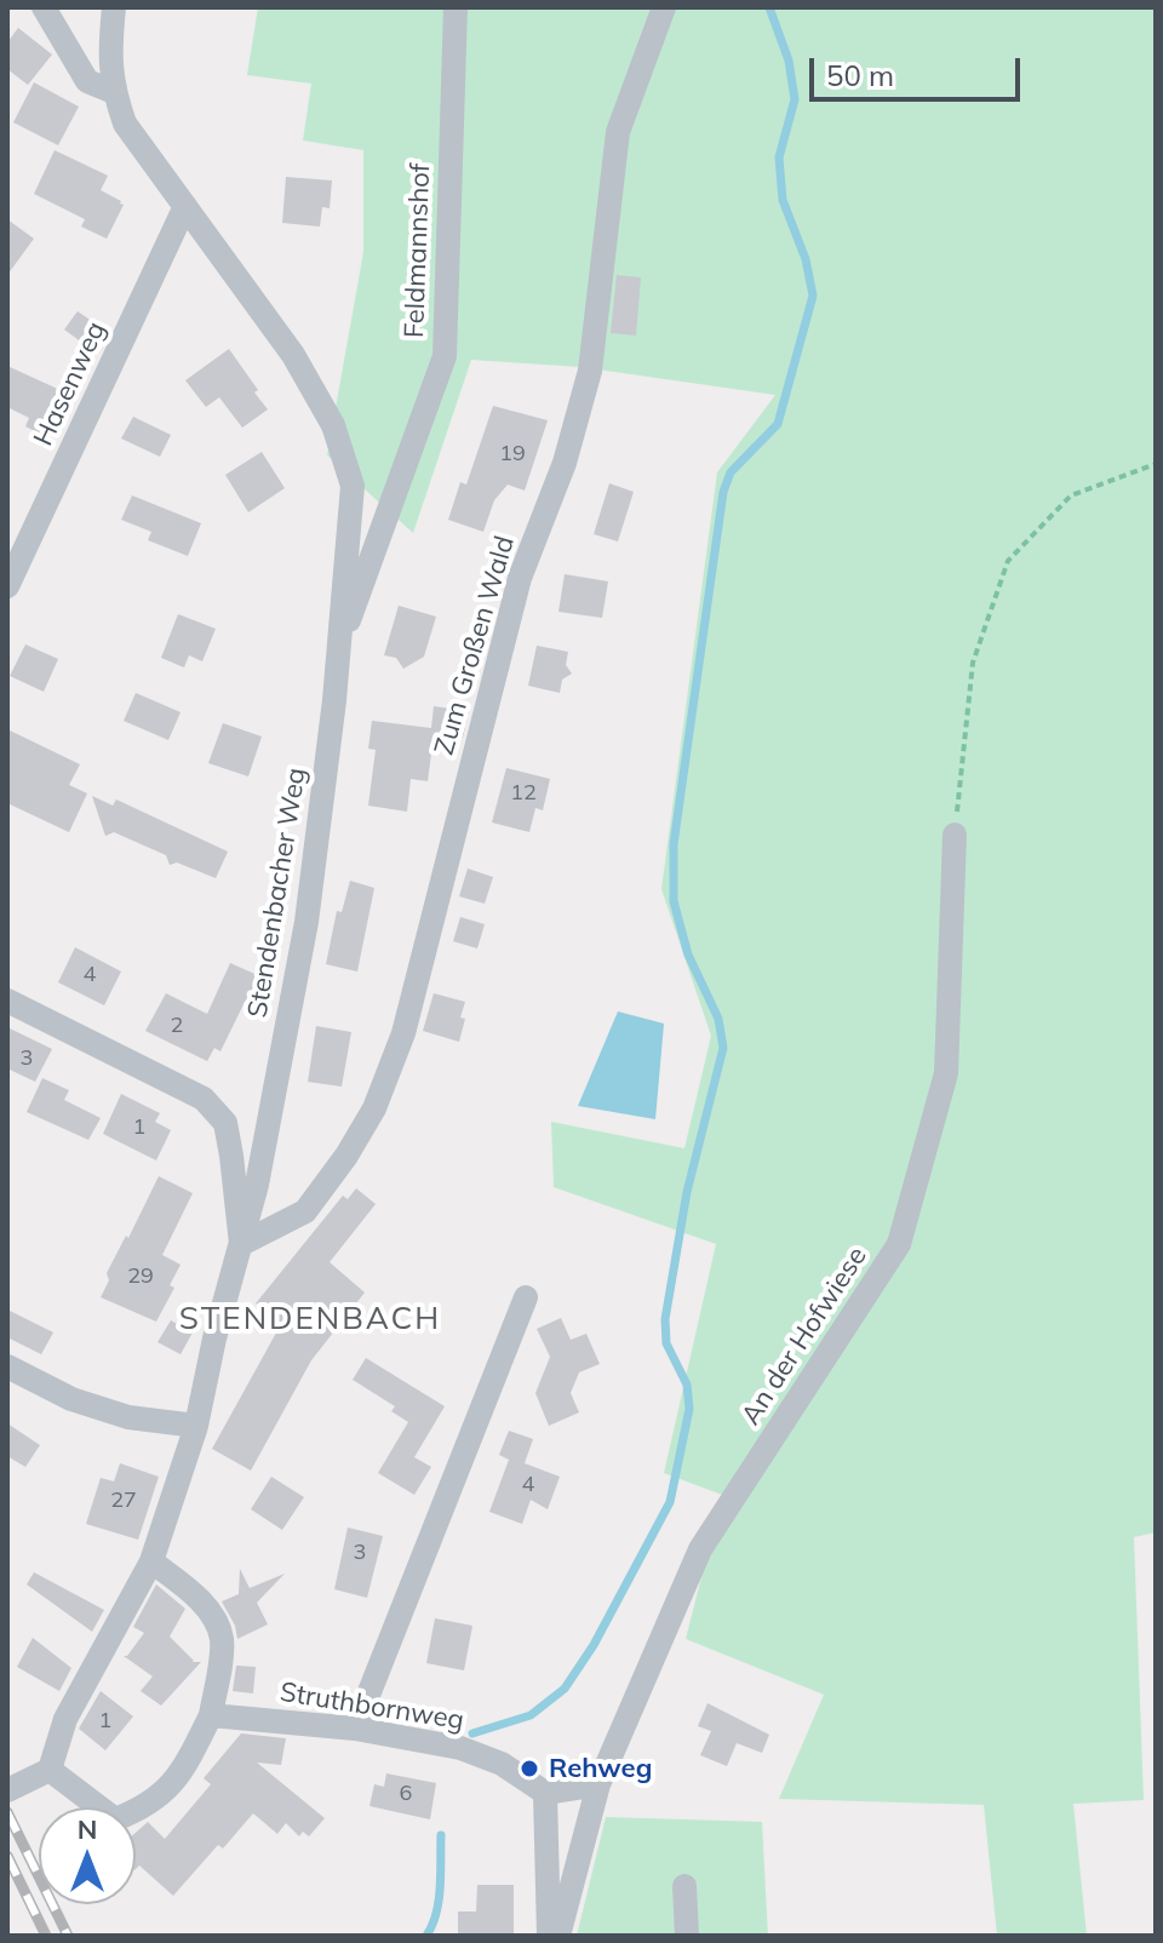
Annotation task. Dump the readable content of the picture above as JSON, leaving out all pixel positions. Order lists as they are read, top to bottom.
{
  "streets": {
    "street": [
      "Feldmannshof",
      "Hasenweg",
      "Zum Großen Wald",
      "Stendenbacher Weg",
      "An der Hofwiese",
      "Struthbornweg"
    ]
  },
  "crossings": [
    ["Feldmannshof", "Stendenbacher Weg"],
    ["Hasenweg", "Stendenbacher Weg"],
    ["Zum Großen Wald", "Stendenbacher Weg"]
  ],
  "districts": ["STENDENBACH"],
  "places": ["Rehweg"],
  "house_numbers": [
    "19",
    "12",
    "4",
    "2",
    "3",
    "1",
    "29",
    "4",
    "27",
    "3",
    "1",
    "6"
  ],
  "scale_bar": "50 m",
  "north": "top"
}
